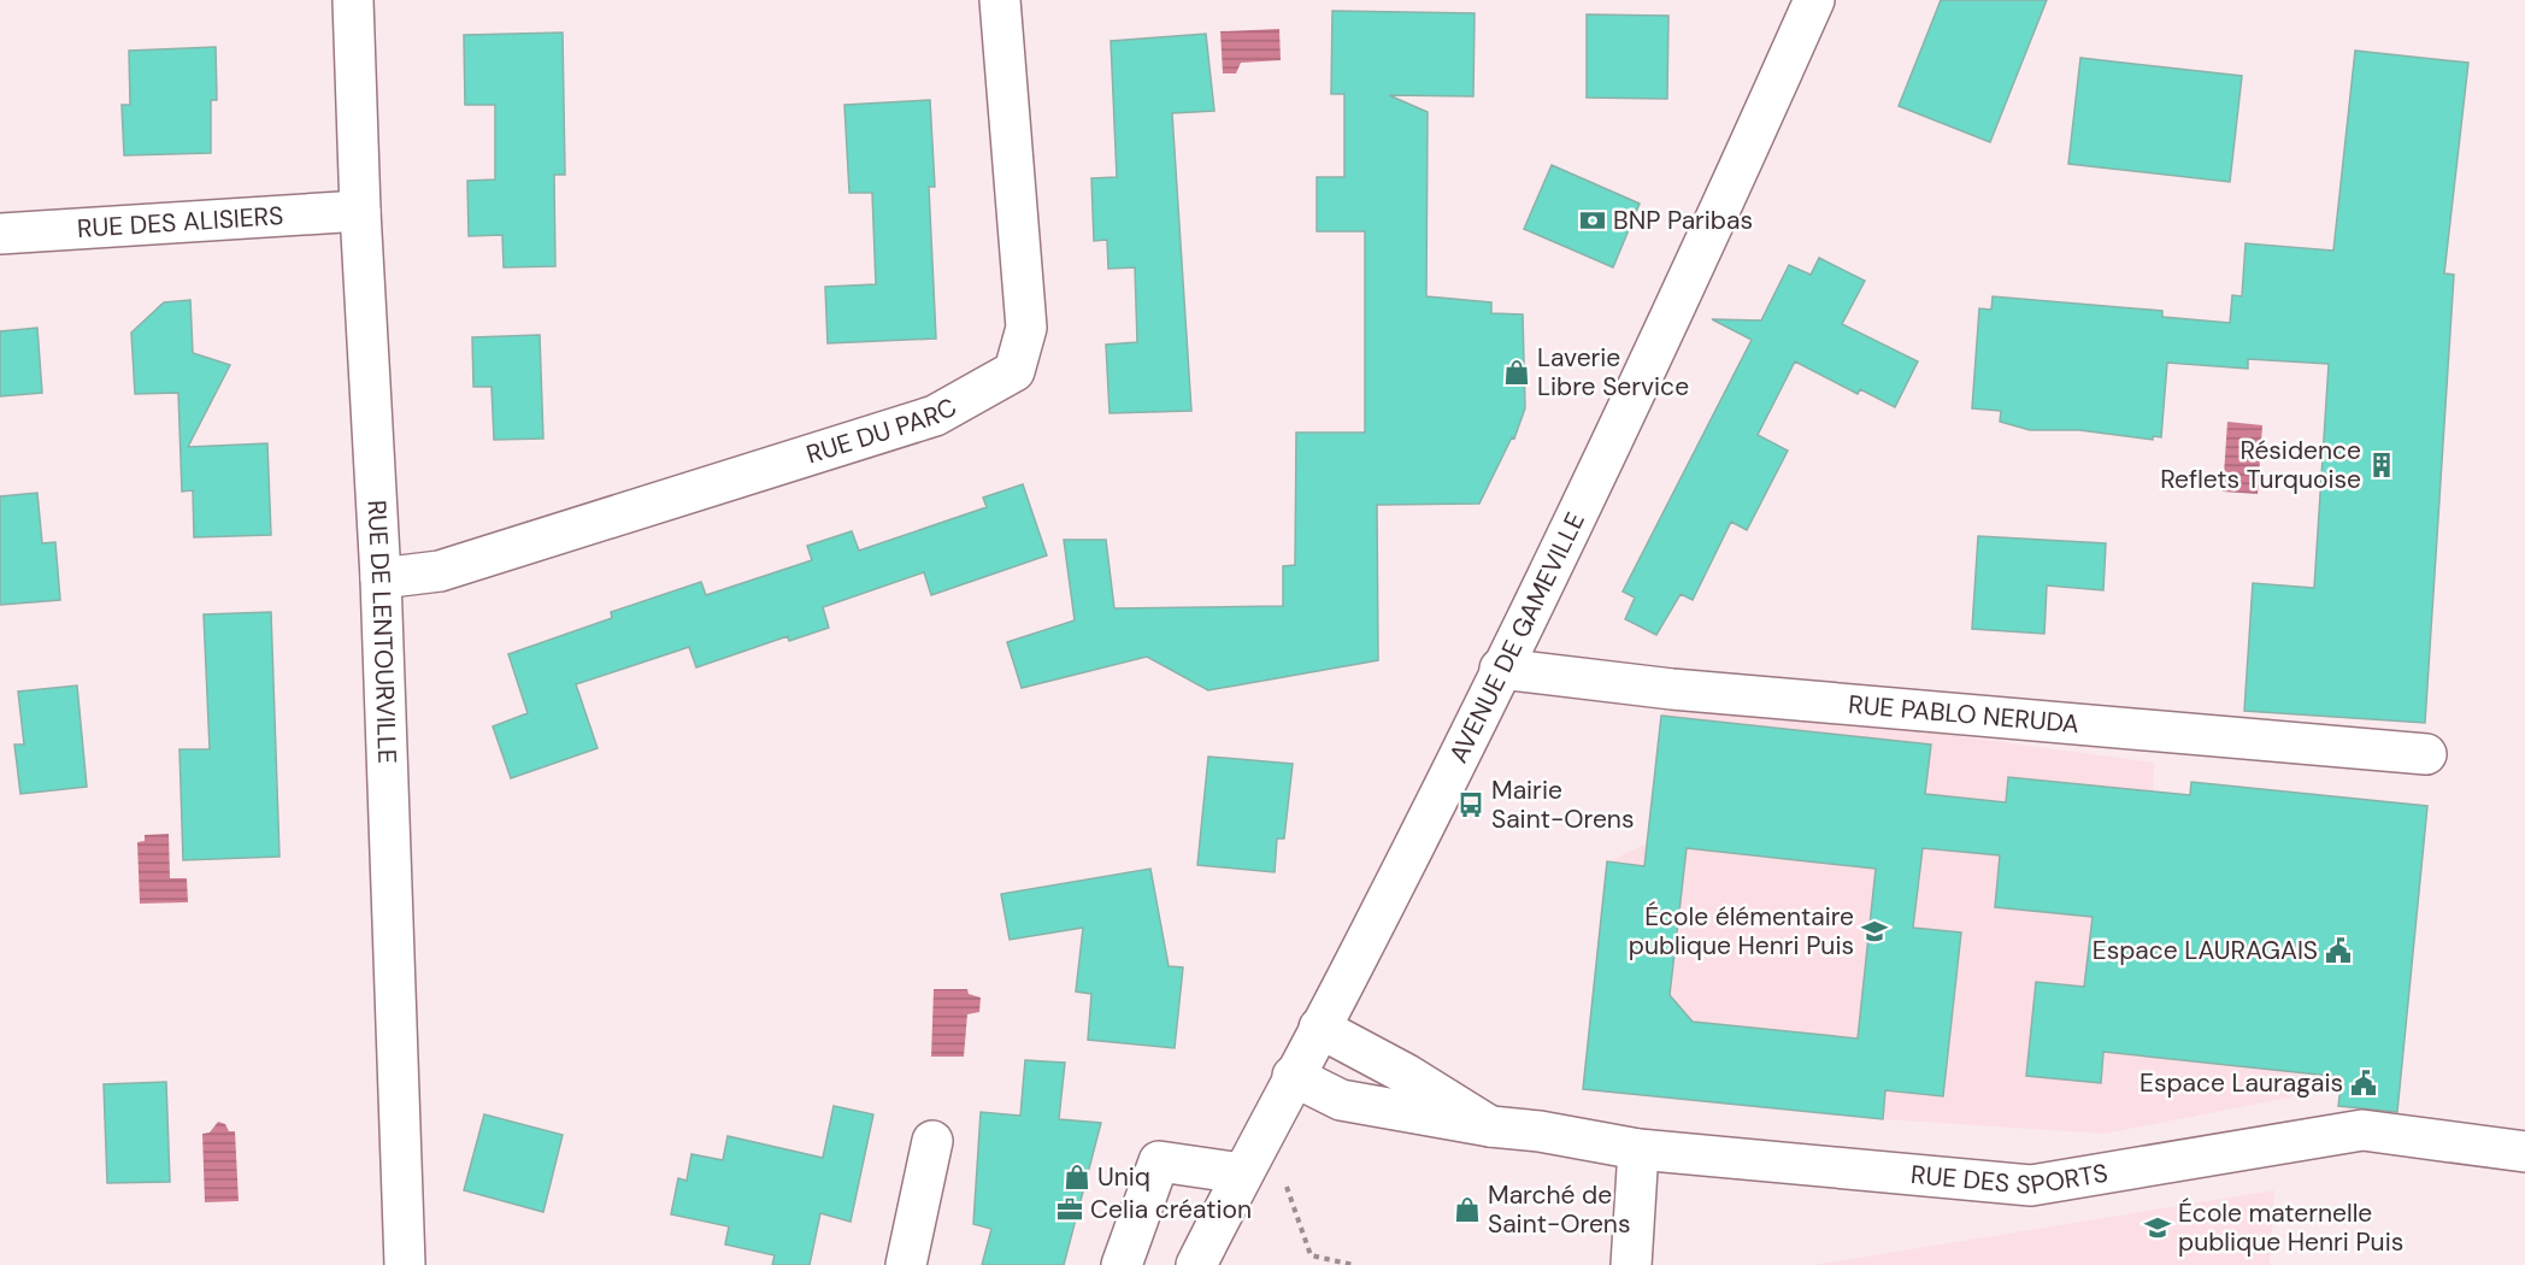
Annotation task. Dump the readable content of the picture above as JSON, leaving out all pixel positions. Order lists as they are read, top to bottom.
{
  "streets": {
    "street": [
      "RUE DES ALISIERS",
      "RUE DU PARC",
      "RUE DE LENTOURVILLE",
      "AVENUE DE GAMEVILLE",
      "RUE PABLO NERUDA",
      "RUE DES SPORTS"
    ]
  },
  "crossings": [
    ["RUE DES ALISIERS", "RUE DE LENTOURVILLE"],
    ["RUE DU PARC", "RUE DE LENTOURVILLE"],
    ["AVENUE DE GAMEVILLE", "RUE PABLO NERUDA"],
    ["AVENUE DE GAMEVILLE", "RUE DES SPORTS"]
  ],
  "places": {
    "bank": ["BNP Paribas"],
    "shop": ["Laverie Libre Service", "Uniq", "Marché de Saint-Orens"],
    "building": ["Résidence Reflets Turquoise"],
    "bus stop": ["Mairie Saint-Orens"],
    "school or university": ["École élémentaire publique Henri Puis", "École maternelle publique Henri Puis"],
    "public building": ["Espace LAURAGAIS", "Espace Lauragais"],
    "office": ["Celia création"]
  }
}
